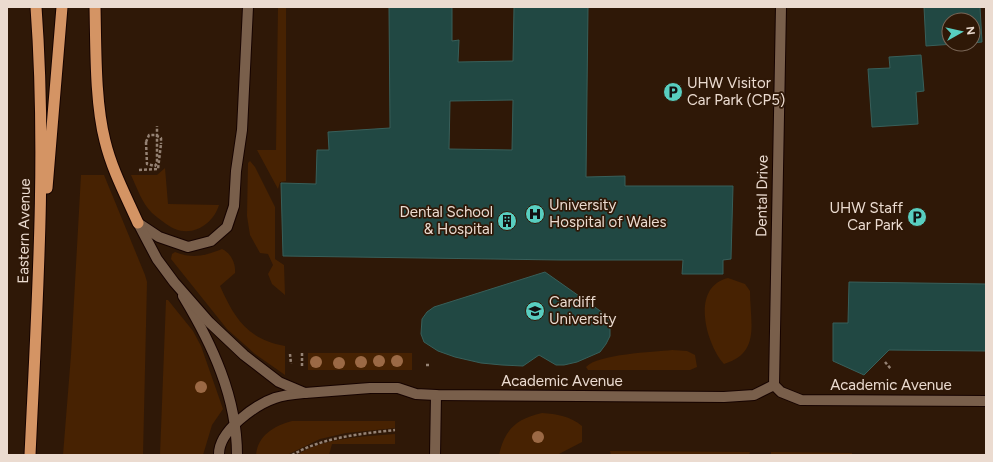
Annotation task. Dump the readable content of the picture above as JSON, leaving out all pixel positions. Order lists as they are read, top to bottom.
{
  "streets": {
    "highway": ["Eastern Avenue"],
    "street": ["Dental Drive", "Academic Avenue"]
  },
  "crossings": [
    ["Dental Drive", "Academic Avenue"]
  ],
  "places": {
    "parking": ["UHW Visitor Car Park (CP5)", "UHW Staff Car Park"],
    "hospital": ["University Hospital of Wales"],
    "building": ["Dental School & Hospital"],
    "school or university": ["Cardiff University"]
  },
  "north": "right"
}
